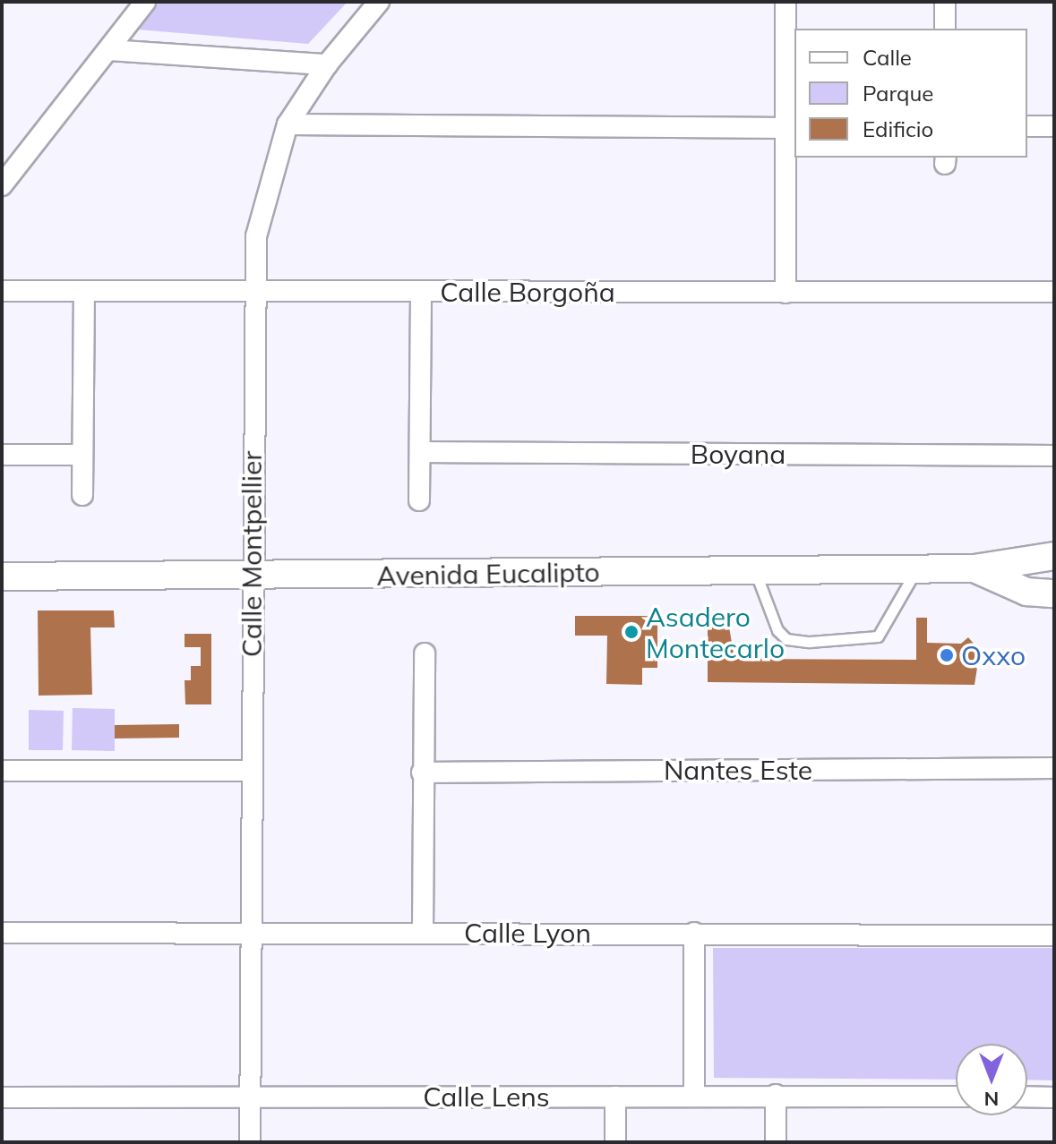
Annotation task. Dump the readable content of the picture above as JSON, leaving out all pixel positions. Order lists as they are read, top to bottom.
{
  "streets": {
    "street": [
      "Calle Borgoña",
      "Boyana",
      "Calle Montpellier",
      "Avenida Eucalipto",
      "Nantes Este",
      "Calle Lyon",
      "Calle Lens"
    ]
  },
  "crossings": [
    ["Calle Borgoña", "Calle Montpellier"],
    ["Calle Montpellier", "Avenida Eucalipto"],
    ["Calle Montpellier", "Calle Lyon"],
    ["Calle Montpellier", "Calle Lens"]
  ],
  "places": ["Asadero Montecarlo", "Oxxo"],
  "legend": ["Calle", "Parque", "Edificio"],
  "north": "bottom"
}
